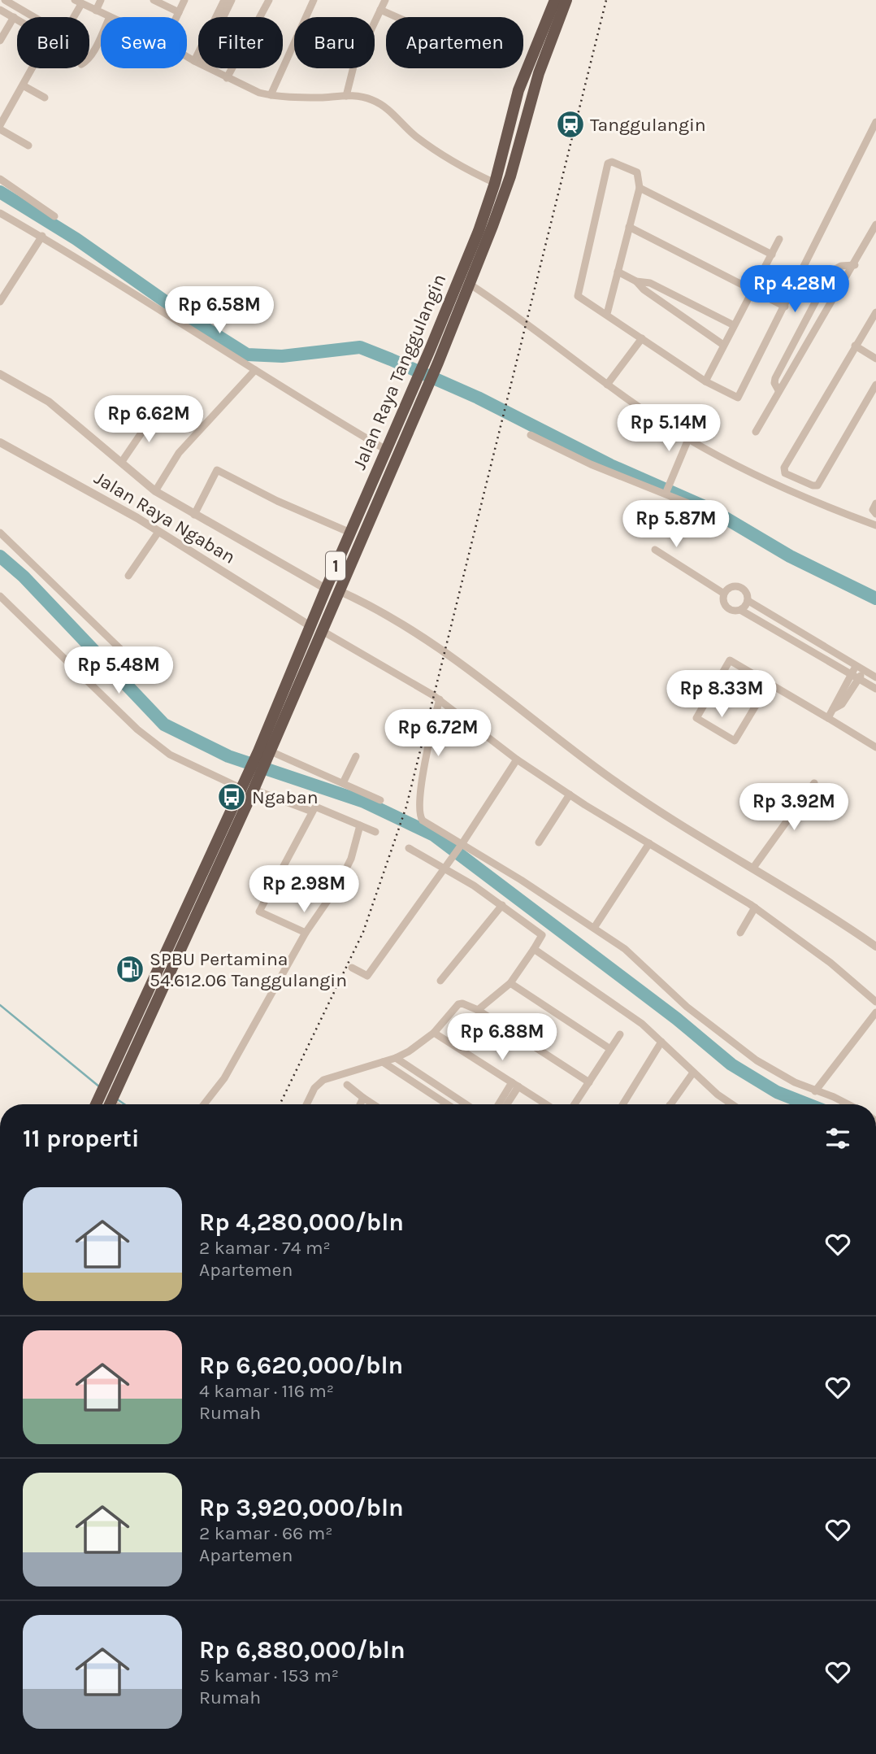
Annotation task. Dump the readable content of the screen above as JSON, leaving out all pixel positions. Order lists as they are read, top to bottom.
{
  "streets": {
    "highway": ["Jalan Raya Tanggulangin", "1"],
    "street": ["Jalan Raya Ngaban"]
  },
  "crossings": [
    ["Jalan Raya Tanggulangin", "Jalan Raya Ngaban"],
    ["Jalan Raya Tanggulangin", "1"],
    ["Jalan Raya Ngaban", "1"]
  ],
  "places": {
    "station": ["Tanggulangin"],
    "bus stop": ["Ngaban"],
    "fuel station": ["SPBU Pertamina 54.612.06 Tanggulangin"]
  },
  "page": {
    "chip": [
      "Beli",
      "Sewa",
      "Filter",
      "Baru",
      "Apartemen"
    ],
    "price": [
      "Rp 4.28M",
      "Rp 6.58M",
      "Rp 6.62M",
      "Rp 5.14M",
      "Rp 5.87M",
      "Rp 5.48M",
      "Rp 8.33M",
      "Rp 6.72M",
      "Rp 3.92M",
      "Rp 2.98M",
      "Rp 6.88M"
    ],
    "heading": "11 properti",
    "list": [
      {
        "name": "Rp 4,280,000/bln",
        "note": "2 kamar · 74 m² · Apartemen"
      },
      {
        "name": "Rp 6,620,000/bln",
        "note": "4 kamar · 116 m² · Rumah"
      },
      {
        "name": "Rp 3,920,000/bln",
        "note": "2 kamar · 66 m² · Apartemen"
      },
      {
        "name": "Rp 6,880,000/bln",
        "note": "5 kamar · 153 m² · Rumah"
      }
    ]
  }
}
